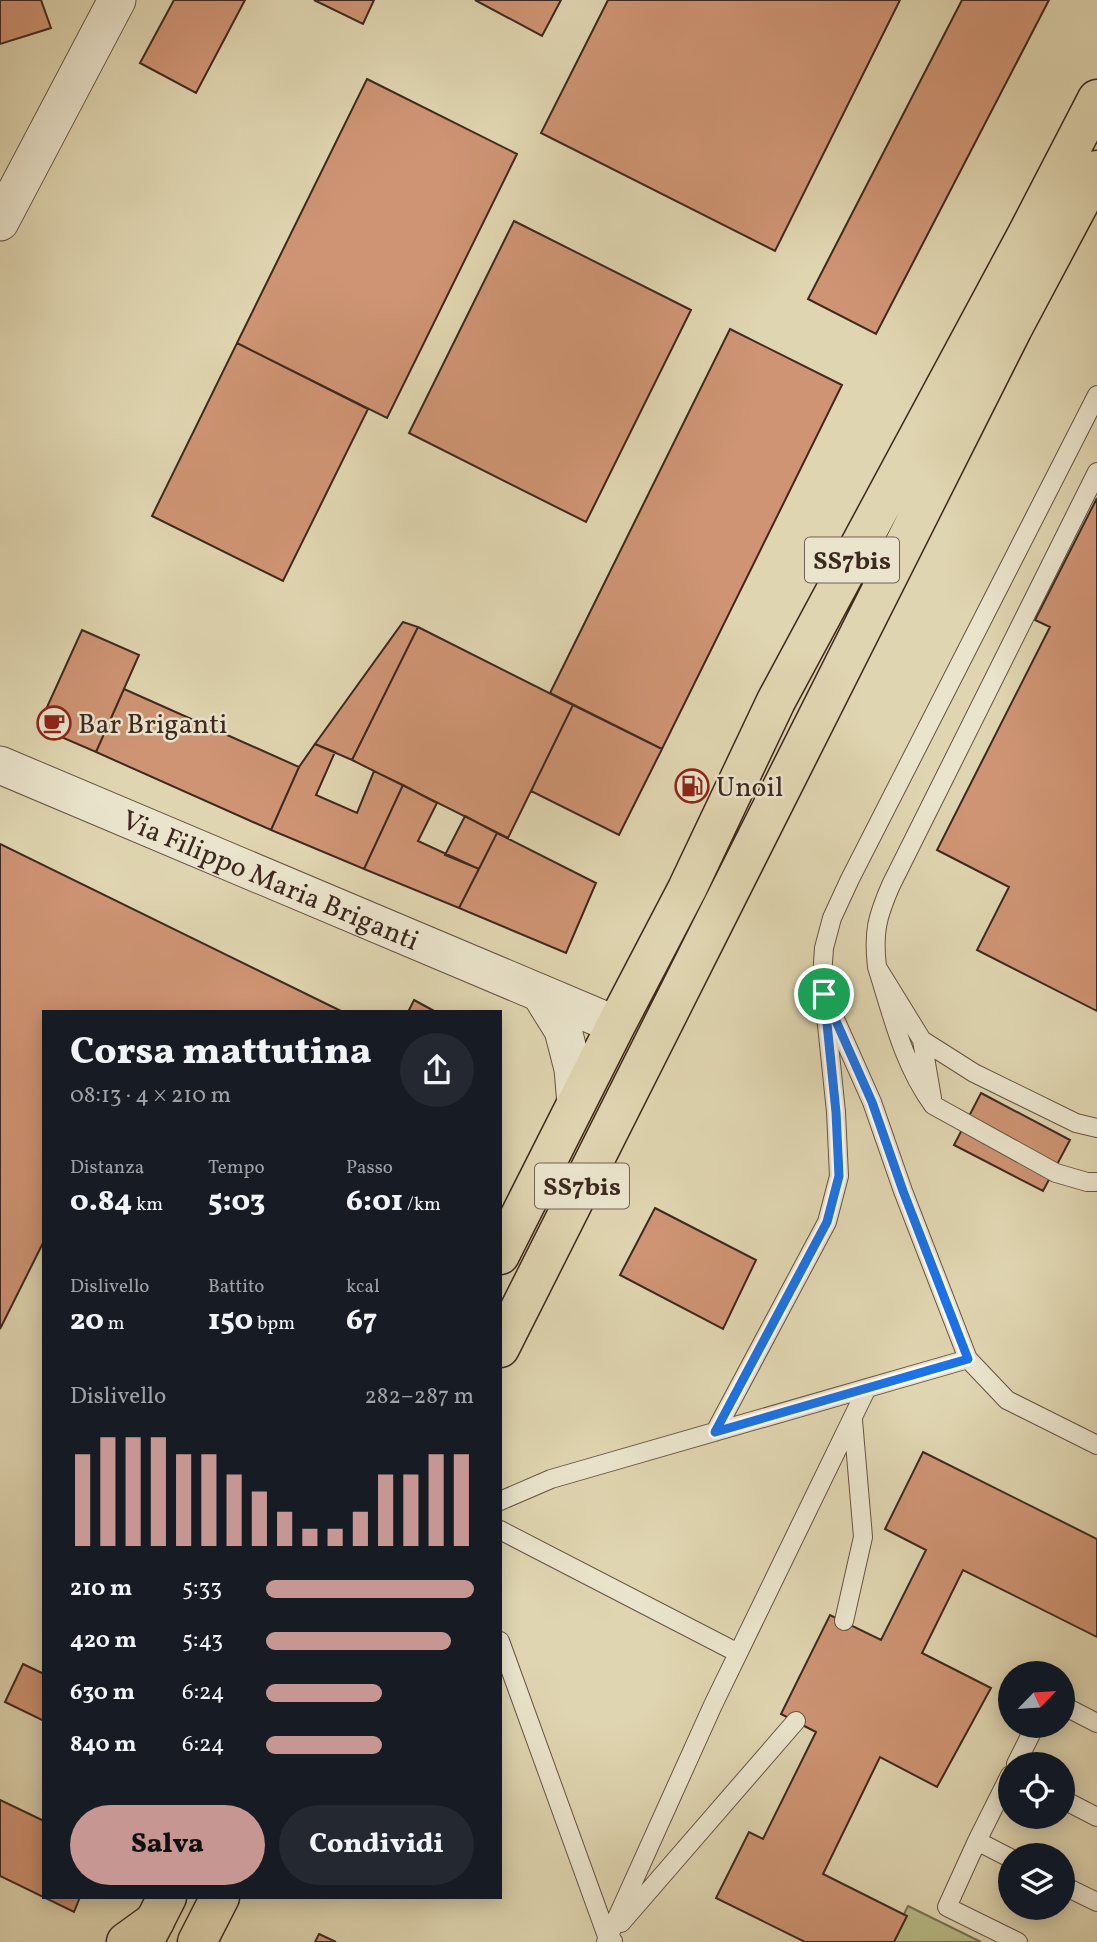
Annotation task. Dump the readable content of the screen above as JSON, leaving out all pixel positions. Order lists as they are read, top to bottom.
{
  "streets": {
    "main road": ["SS7bis"],
    "street": ["Via Filippo Maria Briganti"]
  },
  "crossings": [
    ["SS7bis", "Via Filippo Maria Briganti"]
  ],
  "places": {
    "cafe": ["Bar Briganti"],
    "fuel station": ["Unoil"]
  },
  "north": "top right",
  "page": {
    "heading": ["Corsa mattutina", "08:13 · 4 × 210 m"],
    "stats": [
      ["Distanza", "0.84 km"],
      ["Tempo", "5:03"],
      ["Passo", "6:01 /km"],
      ["Dislivello", "20 m"],
      ["Battito", "150 bpm"],
      ["kcal", "67"]
    ],
    "chart": ["Dislivello", "282–287 m"],
    "list": [
      {
        "name": "210 m",
        "note": "5:33"
      },
      {
        "name": "420 m",
        "note": "5:43"
      },
      {
        "name": "630 m",
        "note": "6:24"
      },
      {
        "name": "840 m",
        "note": "6:24"
      }
    ],
    "buttons": ["Salva", "Condividi"]
  }
}
